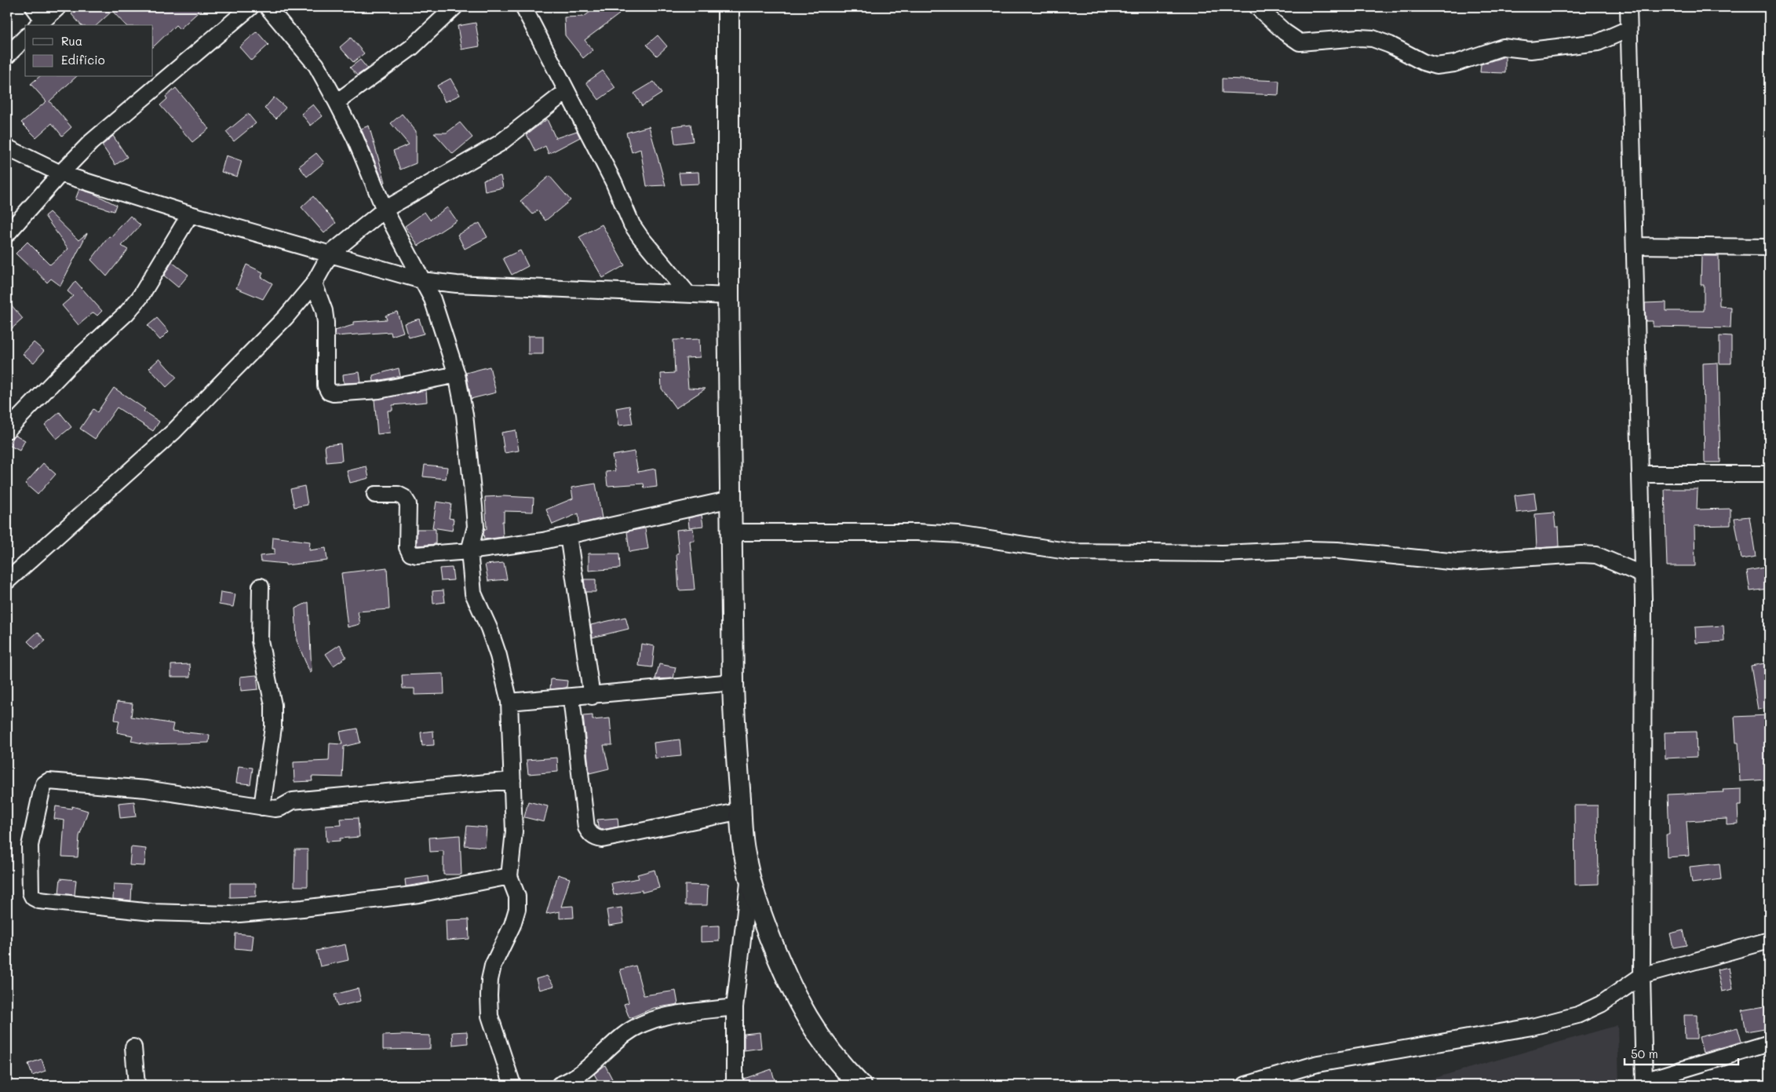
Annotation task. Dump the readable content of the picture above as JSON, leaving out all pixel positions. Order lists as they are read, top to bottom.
{
  "legend": ["Rua", "Edifício"],
  "scale_bar": "50 m"
}
